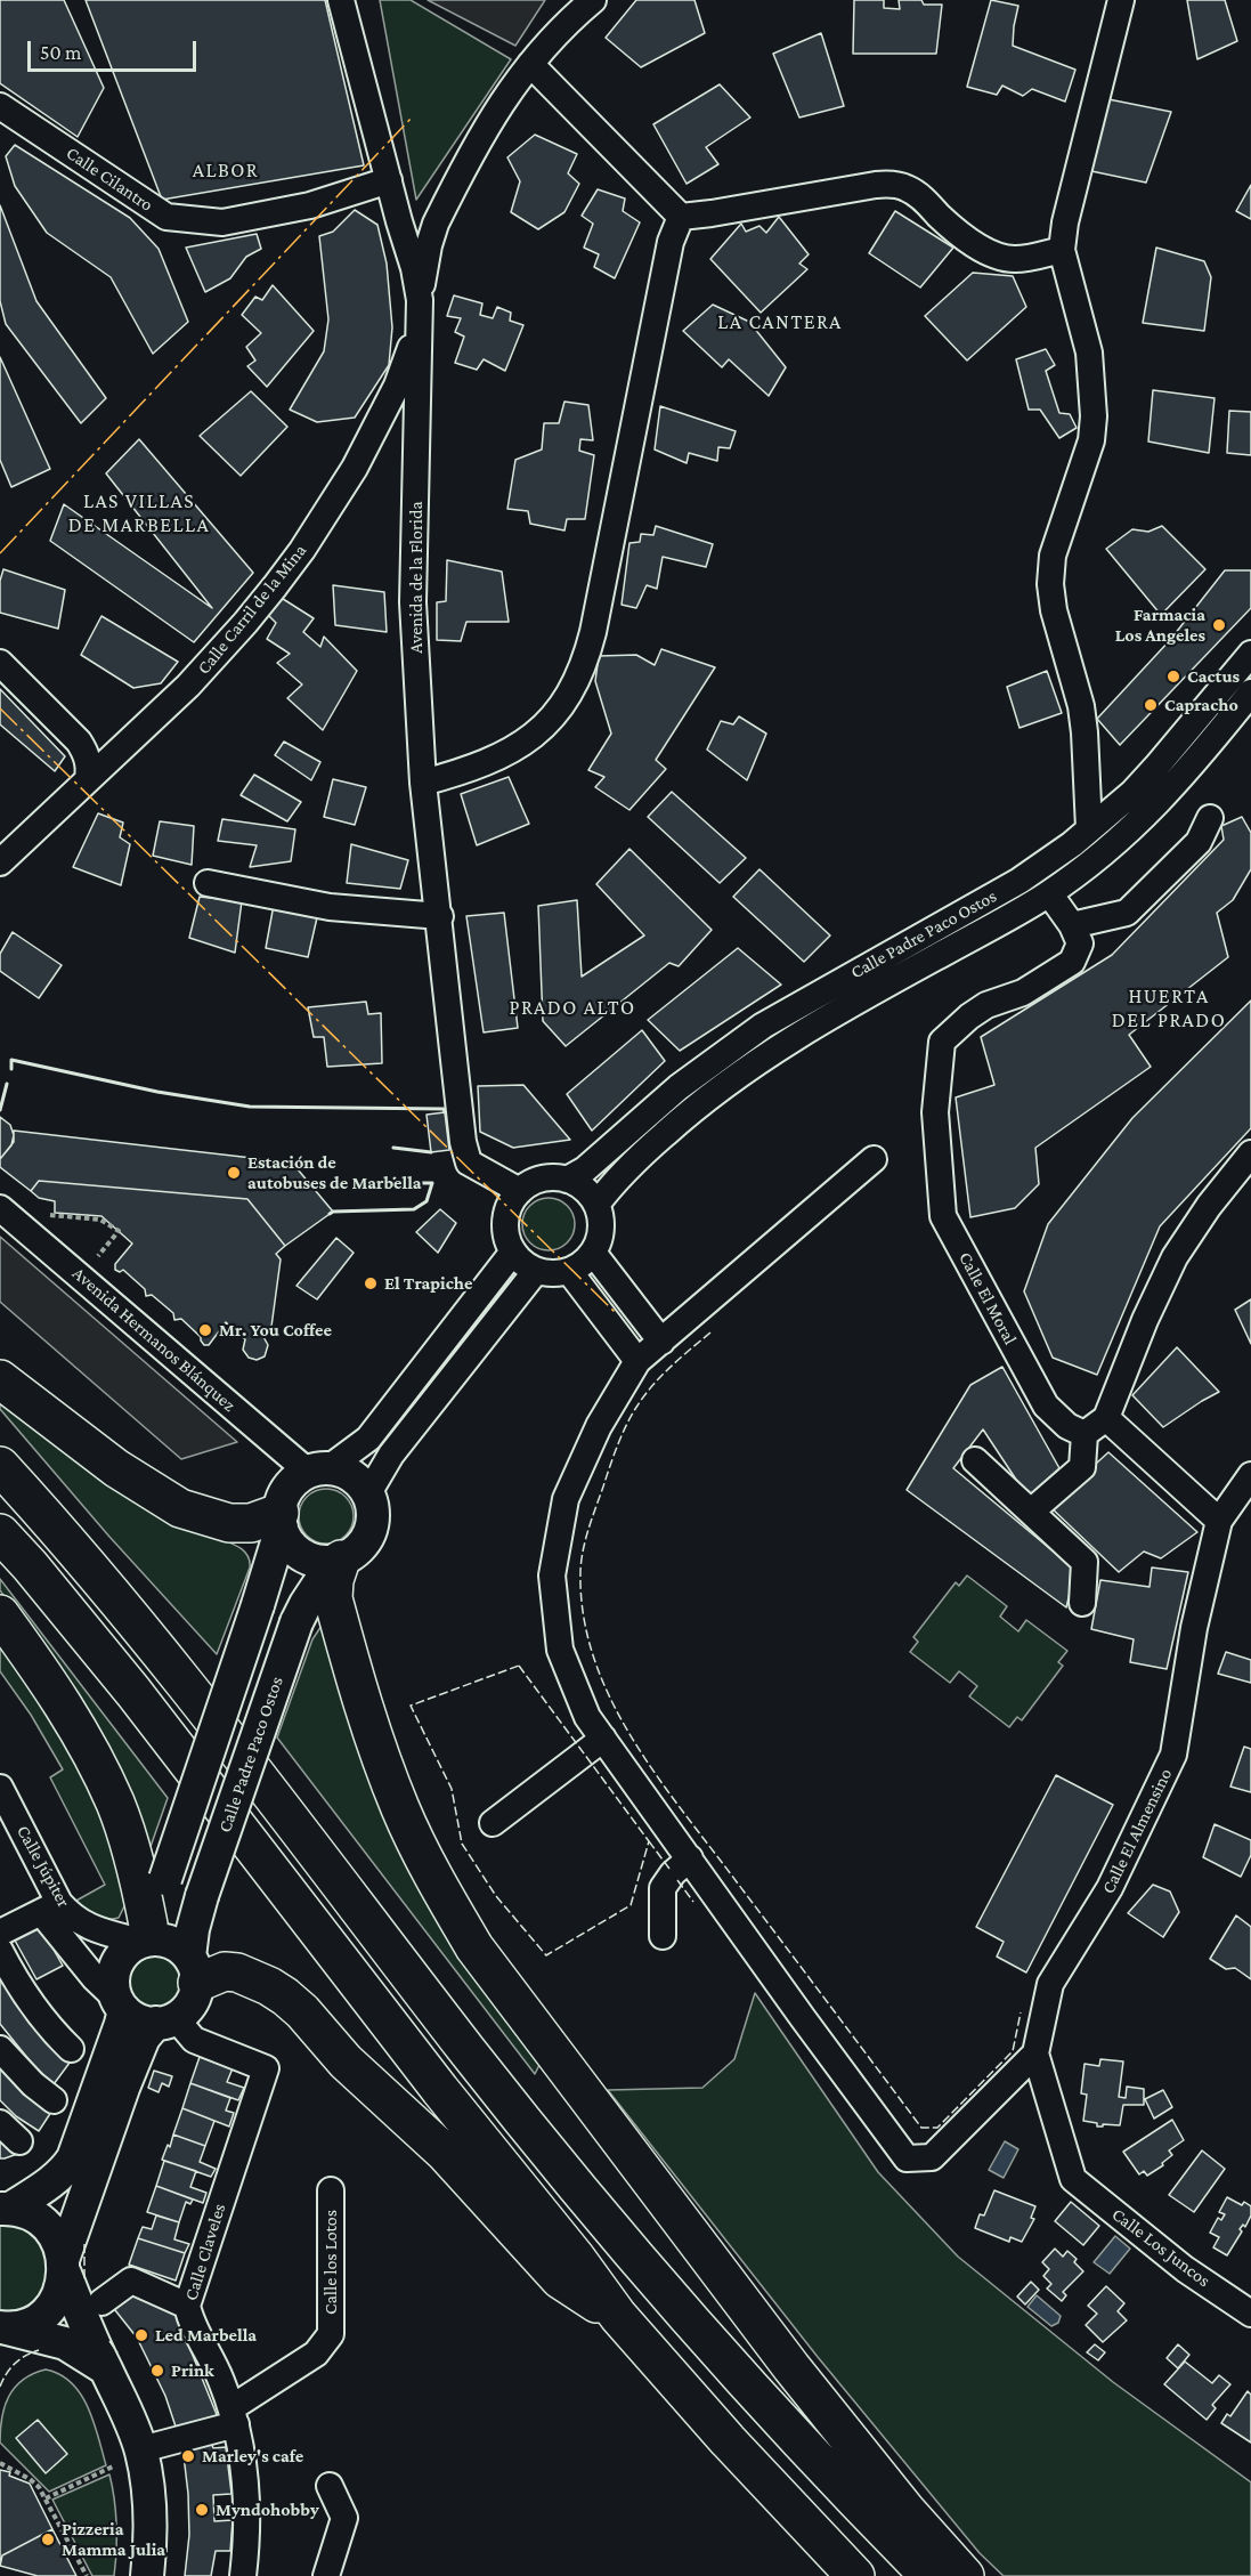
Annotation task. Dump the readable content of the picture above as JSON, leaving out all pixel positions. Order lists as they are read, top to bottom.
{
  "streets": {
    "main road": ["Calle Padre Paco Ostos"],
    "street": [
      "Calle Cilantro",
      "Avenida de la Florida",
      "Calle Carril de la Mina",
      "Calle El Moral",
      "Avenida Hermanos Blánquez",
      "Calle El Almensino",
      "Calle Júpiter",
      "Calle Los Juncos",
      "Calle Claveles",
      "Calle los Lotos"
    ]
  },
  "crossings": [
    ["Calle Cilantro", "Avenida de la Florida"],
    ["Avenida de la Florida", "Calle Carril de la Mina"],
    ["Avenida de la Florida", "Calle Padre Paco Ostos"],
    ["Calle Padre Paco Ostos", "Avenida Hermanos Blánquez"],
    ["Calle Padre Paco Ostos", "Calle Júpiter"],
    ["Calle Padre Paco Ostos", "Calle Claveles"],
    ["Calle El Almensino", "Calle Los Juncos"],
    ["Calle Júpiter", "Calle Claveles"],
    ["Calle Claveles", "Calle los Lotos"]
  ],
  "districts": [
    "ALBOR",
    "LA CANTERA",
    "LAS VILLAS DE MARBELLA",
    "HUERTA DEL PRADO",
    "PRADO ALTO"
  ],
  "places": [
    "Farmacia Los Angeles",
    "Cactus",
    "Capracho",
    "Estación de autobuses de Marbella",
    "El Trapiche",
    "Mr. You Coffee",
    "Led Marbella",
    "Prink",
    "Marley's cafe",
    "Myndohobby",
    "Pizzeria Mamma Julia"
  ],
  "scale_bar": "50 m"
}
